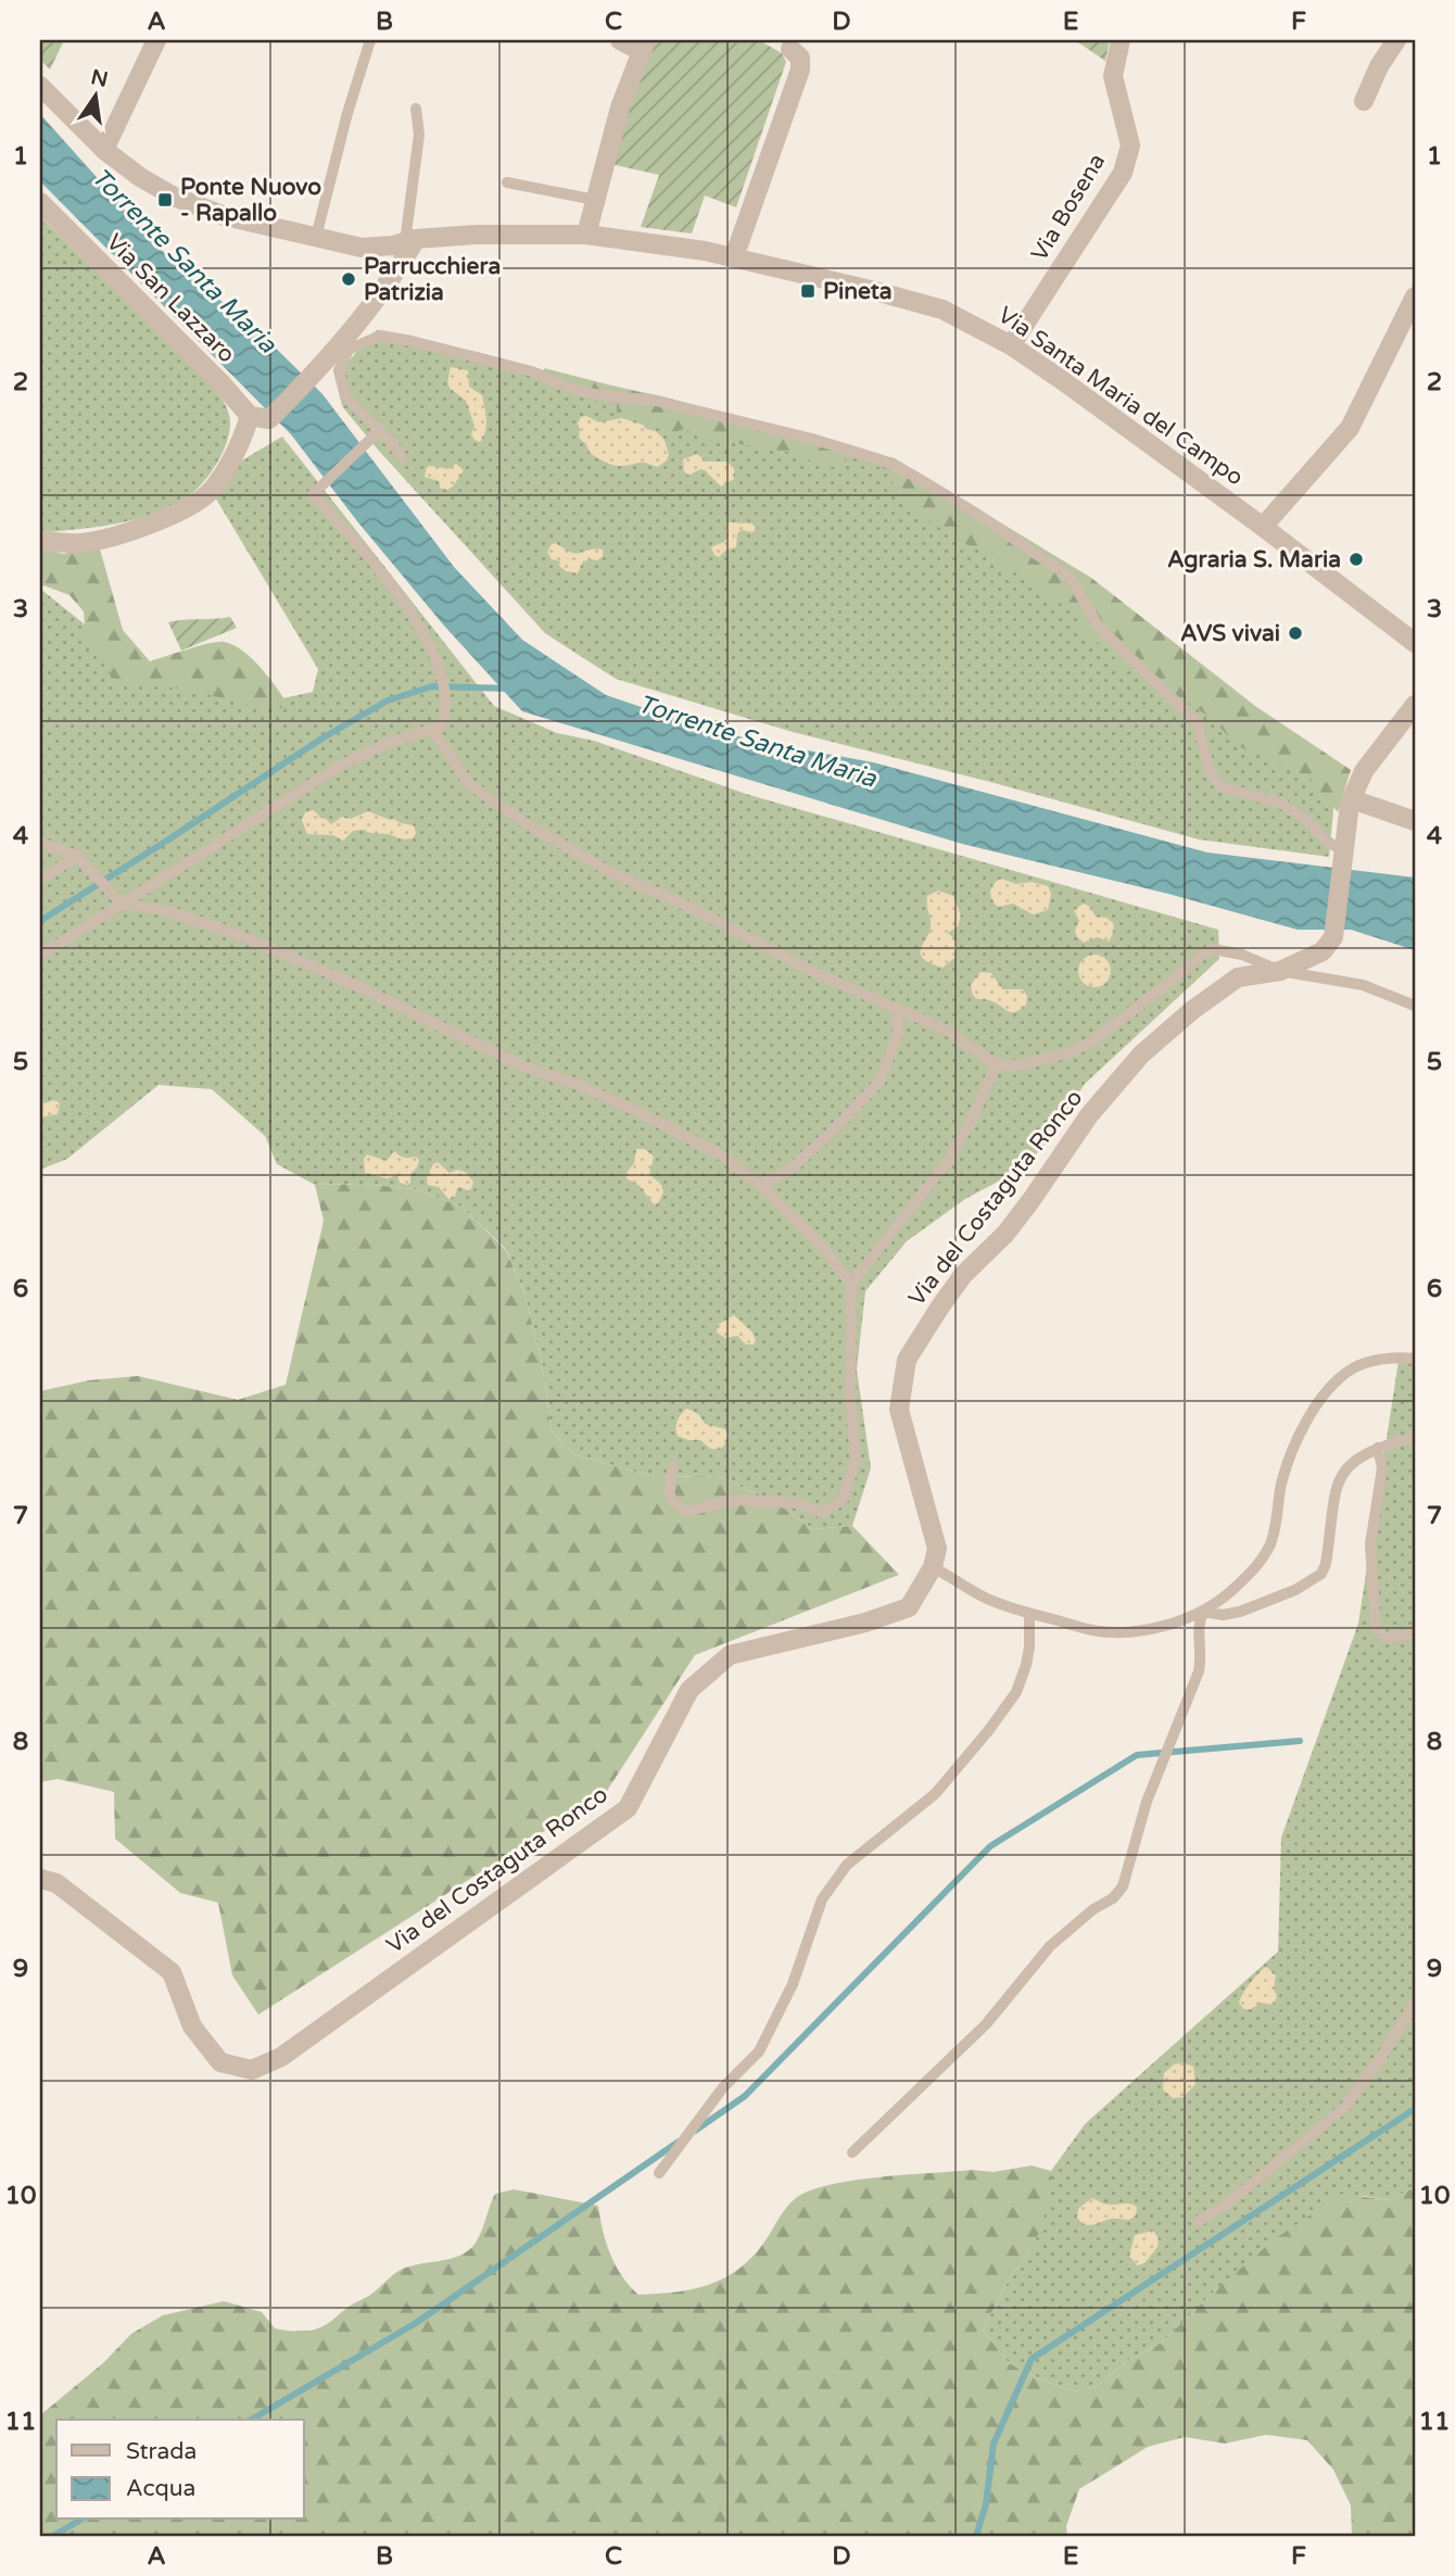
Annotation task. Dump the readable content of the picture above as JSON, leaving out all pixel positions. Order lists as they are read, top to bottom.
{
  "streets": {
    "street": [
      "Via Bosena",
      "Via San Lazzaro",
      "Via Santa Maria del Campo",
      "Via del Costaguta Ronco"
    ]
  },
  "crossings": [
    ["Via Bosena", "Via Santa Maria del Campo"]
  ],
  "water": ["Torrente Santa Maria"],
  "places": {
    "transit": ["Ponte Nuovo - Rapallo", "Pineta"],
    "other": ["Parrucchiera Patrizia", "Agraria S. Maria", "AVS vivai"]
  },
  "legend": ["Strada", "Acqua"],
  "north": "top",
  "grid": {
    "columns": [
      "A",
      "B",
      "C",
      "D",
      "E",
      "F"
    ],
    "rows": [
      "1",
      "2",
      "3",
      "4",
      "5",
      "6",
      "7",
      "8",
      "9",
      "10",
      "11"
    ]
  }
}
